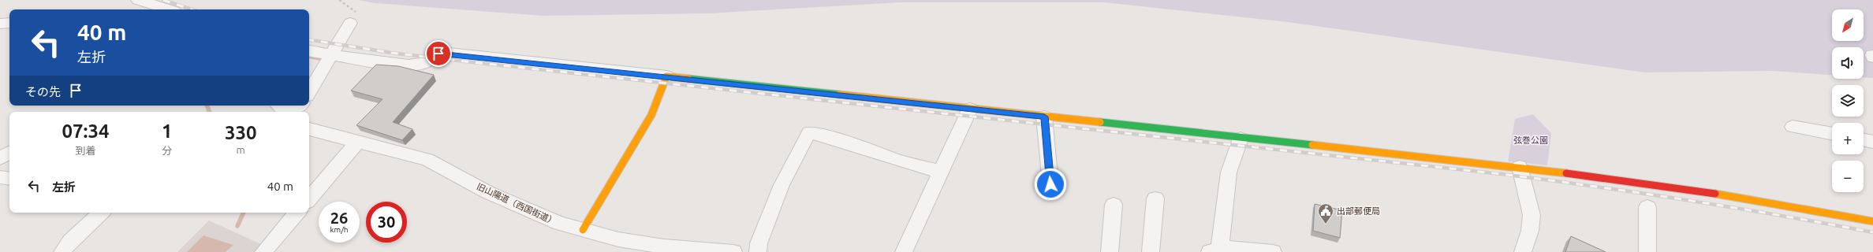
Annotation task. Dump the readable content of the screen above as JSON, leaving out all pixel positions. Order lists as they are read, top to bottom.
{
  "streets": {
    "street": ["旧山陽道（西国街道）"]
  },
  "parks": ["弦巻公園"],
  "places": {
    "public building": ["出部郵便局"]
  },
  "north": "bottom left",
  "page": {
    "map_buttons": ["+", "−"],
    "turn": ["40 m", "左折"],
    "then": "その先",
    "eta": [
      "07:34",
      "到着",
      "1",
      "分",
      "330",
      "m"
    ],
    "list": [
      {
        "name": "左折",
        "value": "40 m"
      }
    ],
    "speed": "26 km/h",
    "limit": "30"
  }
}
